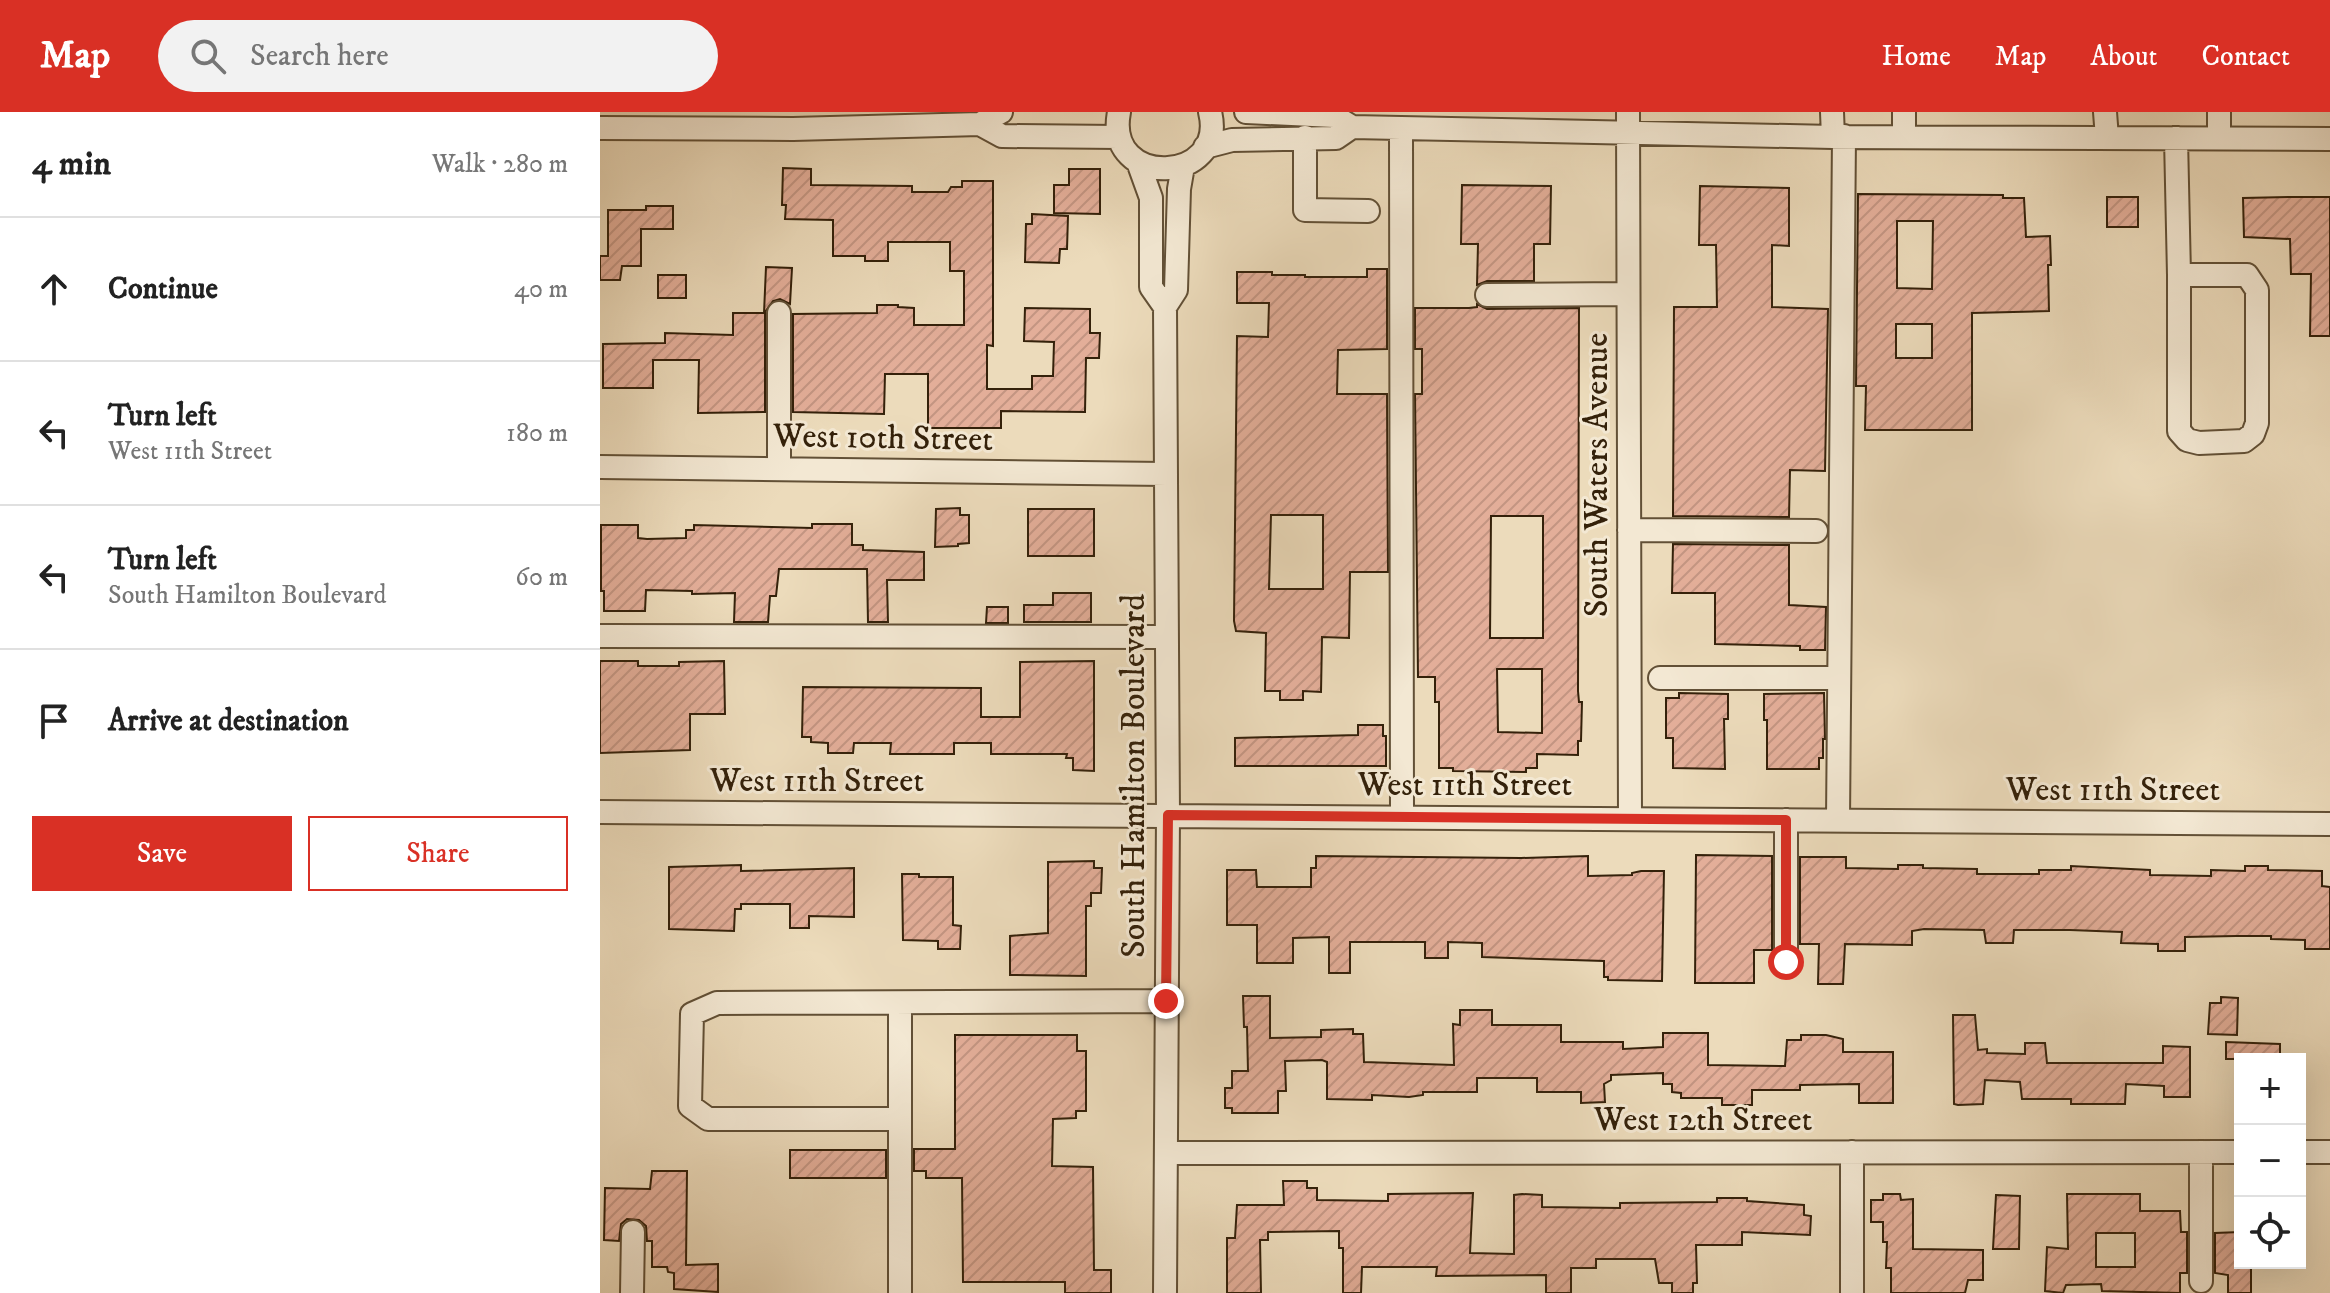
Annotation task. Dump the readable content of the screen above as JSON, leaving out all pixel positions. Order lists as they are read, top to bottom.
{
  "streets": {
    "street": [
      "West 10th Street",
      "South Waters Avenue",
      "South Hamilton Boulevard",
      "West 11th Street",
      "West 12th Street"
    ]
  },
  "crossings": [
    ["West 10th Street", "South Hamilton Boulevard"],
    ["South Waters Avenue", "West 11th Street"],
    ["South Hamilton Boulevard", "West 11th Street"],
    ["South Hamilton Boulevard", "West 12th Street"]
  ],
  "page": {
    "header": "Map",
    "search": "Search here",
    "nav": [
      "Home",
      "Map",
      "About",
      "Contact"
    ],
    "heading": ["4 min", "Walk · 280 m"],
    "list": [
      ["Continue", "40 m"],
      ["Turn left", "West 11th Street", "180 m"],
      ["Turn left", "South Hamilton Boulevard", "60 m"],
      "Arrive at destination"
    ],
    "buttons": ["Save", "Share"],
    "map_buttons": ["+", "−"]
  }
}
